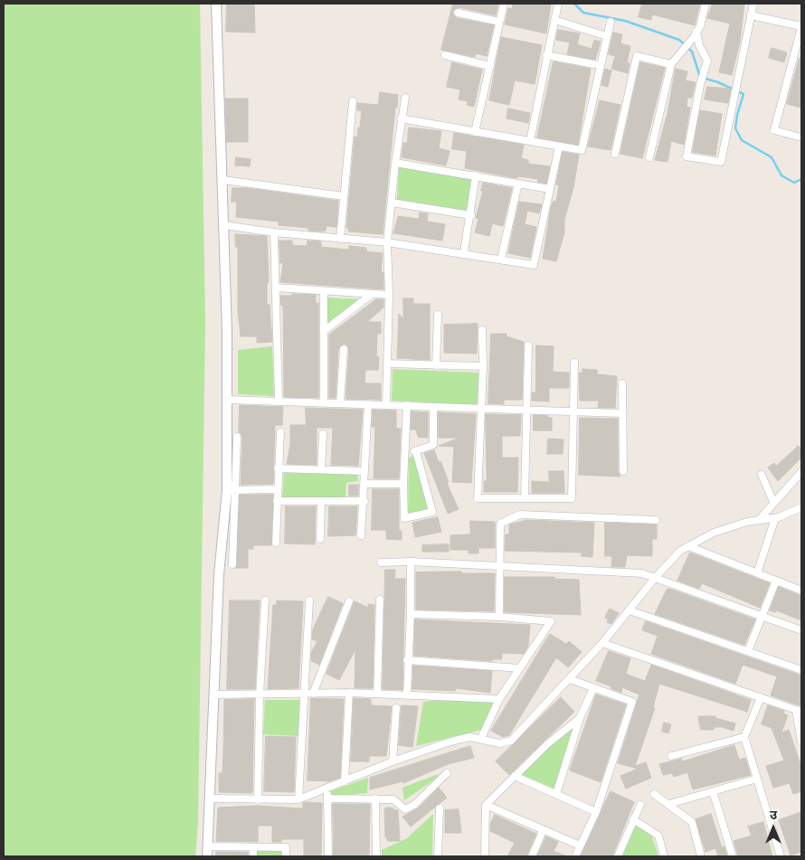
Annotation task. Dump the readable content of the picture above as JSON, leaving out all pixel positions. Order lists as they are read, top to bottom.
{
  "north": "top"
}
